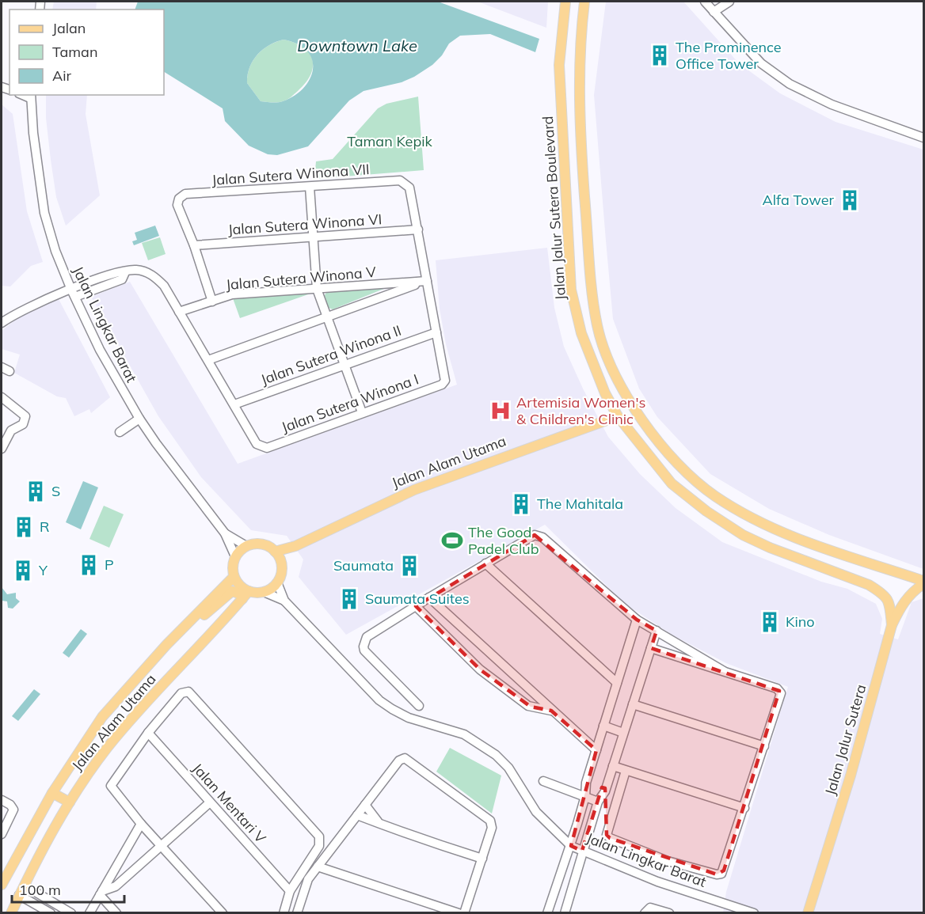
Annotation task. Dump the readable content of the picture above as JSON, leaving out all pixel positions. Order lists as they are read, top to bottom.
{
  "streets": {
    "main road": ["Jalan Jalur Sutera Boulevard", "Jalan Alam Utama", "Jalan Jalur Sutera"],
    "street": [
      "Jalan Sutera Winona VII",
      "Jalan Sutera Winona VI",
      "Jalan Sutera Winona V",
      "Jalan Lingkar Barat",
      "Jalan Sutera Winona II",
      "Jalan Sutera Winona I",
      "Jalan Mentari V"
    ]
  },
  "crossings": [
    ["Jalan Sutera Winona VII", "Jalan Sutera Winona VI"],
    ["Jalan Jalur Sutera Boulevard", "Jalan Alam Utama"],
    ["Jalan Jalur Sutera Boulevard", "Jalan Jalur Sutera"],
    ["Jalan Lingkar Barat", "Jalan Alam Utama"],
    ["Jalan Sutera Winona II", "Jalan Sutera Winona I"]
  ],
  "water": ["Downtown Lake"],
  "parks": ["Taman Kepik"],
  "places": {
    "building": [
      "The Prominence Office Tower",
      "Alfa Tower",
      "S",
      "The Mahitala",
      "R",
      "P",
      "Saumata",
      "Y",
      "Saumata Suites",
      "Kino"
    ],
    "hospital": ["Artemisia Women's & Children's Clinic"],
    "sports": ["The Good Padel Club"]
  },
  "legend": ["Jalan", "Taman", "Air"],
  "scale_bar": "100 m"
}
